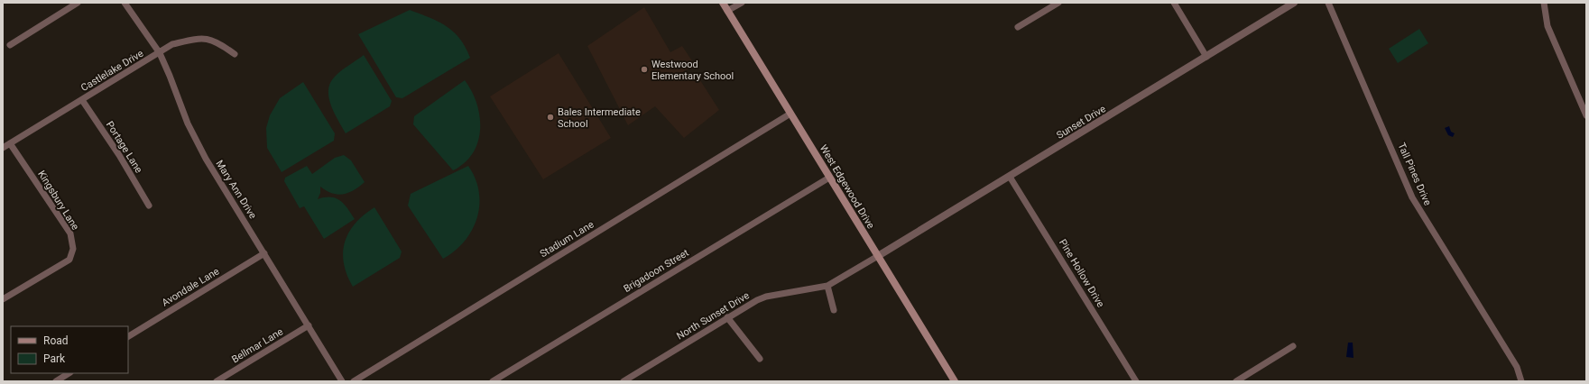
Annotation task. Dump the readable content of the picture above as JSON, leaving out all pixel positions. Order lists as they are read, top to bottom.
{
  "streets": {
    "main road": ["West Edgewood Drive"],
    "street": [
      "Castlelake Drive",
      "Sunset Drive",
      "Portage Lane",
      "Tall Pines Drive",
      "Mary Ann Drive",
      "Kingsbury Lane",
      "Stadium Lane",
      "Brigadoon Street",
      "Pine Hollow Drive",
      "Avondale Lane",
      "North Sunset Drive",
      "Bellmar Lane"
    ]
  },
  "crossings": [
    ["Castlelake Drive", "Portage Lane"],
    ["Castlelake Drive", "Mary Ann Drive"],
    ["Castlelake Drive", "Kingsbury Lane"],
    ["Sunset Drive", "West Edgewood Drive"],
    ["Sunset Drive", "Pine Hollow Drive"],
    ["Sunset Drive", "North Sunset Drive"],
    ["West Edgewood Drive", "Stadium Lane"],
    ["West Edgewood Drive", "Brigadoon Street"],
    ["West Edgewood Drive", "North Sunset Drive"],
    ["Mary Ann Drive", "Avondale Lane"],
    ["Mary Ann Drive", "Bellmar Lane"]
  ],
  "places": ["Westwood Elementary School", "Bales Intermediate School"],
  "legend": ["Road", "Park"]
}
